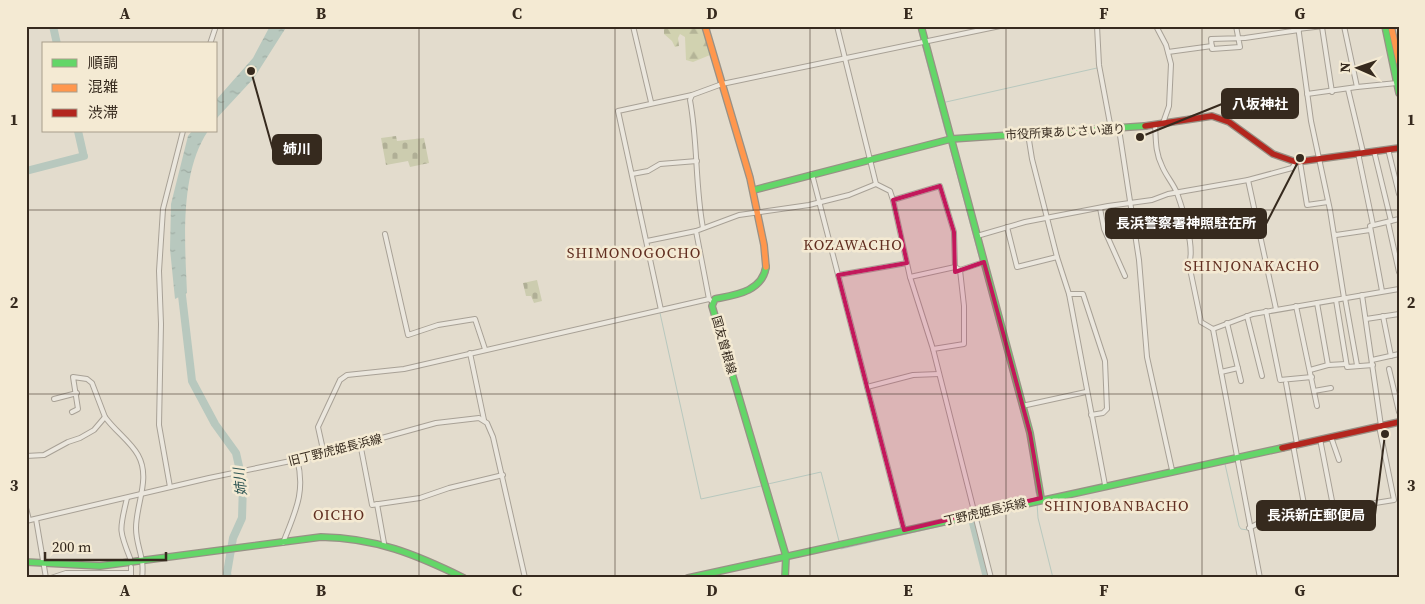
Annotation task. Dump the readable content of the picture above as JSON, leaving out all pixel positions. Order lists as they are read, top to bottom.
{
  "streets": {
    "main road": ["市役所東あじさい通り", "国友曽根線", "丁野虎姫長浜線"],
    "street": ["旧丁野虎姫長浜線"]
  },
  "crossings": [
    ["市役所東あじさい通り", "国友曽根線"],
    ["国友曽根線", "丁野虎姫長浜線"]
  ],
  "districts": [
    "KOZAWACHO",
    "SHIMONOGOCHO",
    "SHINJONAKACHO",
    "SHINJOBANBACHO",
    "OICHO"
  ],
  "water": ["姉川"],
  "places": [
    "姉川",
    "八坂神社",
    "長浜警察署神照駐在所",
    "長浜新庄郵便局"
  ],
  "legend": ["順調", "混雑", "渋滞"],
  "scale_bar": "200 m",
  "north": "left",
  "grid": {
    "columns": [
      "A",
      "B",
      "C",
      "D",
      "E",
      "F",
      "G"
    ],
    "rows": ["1", "2", "3"]
  }
}
